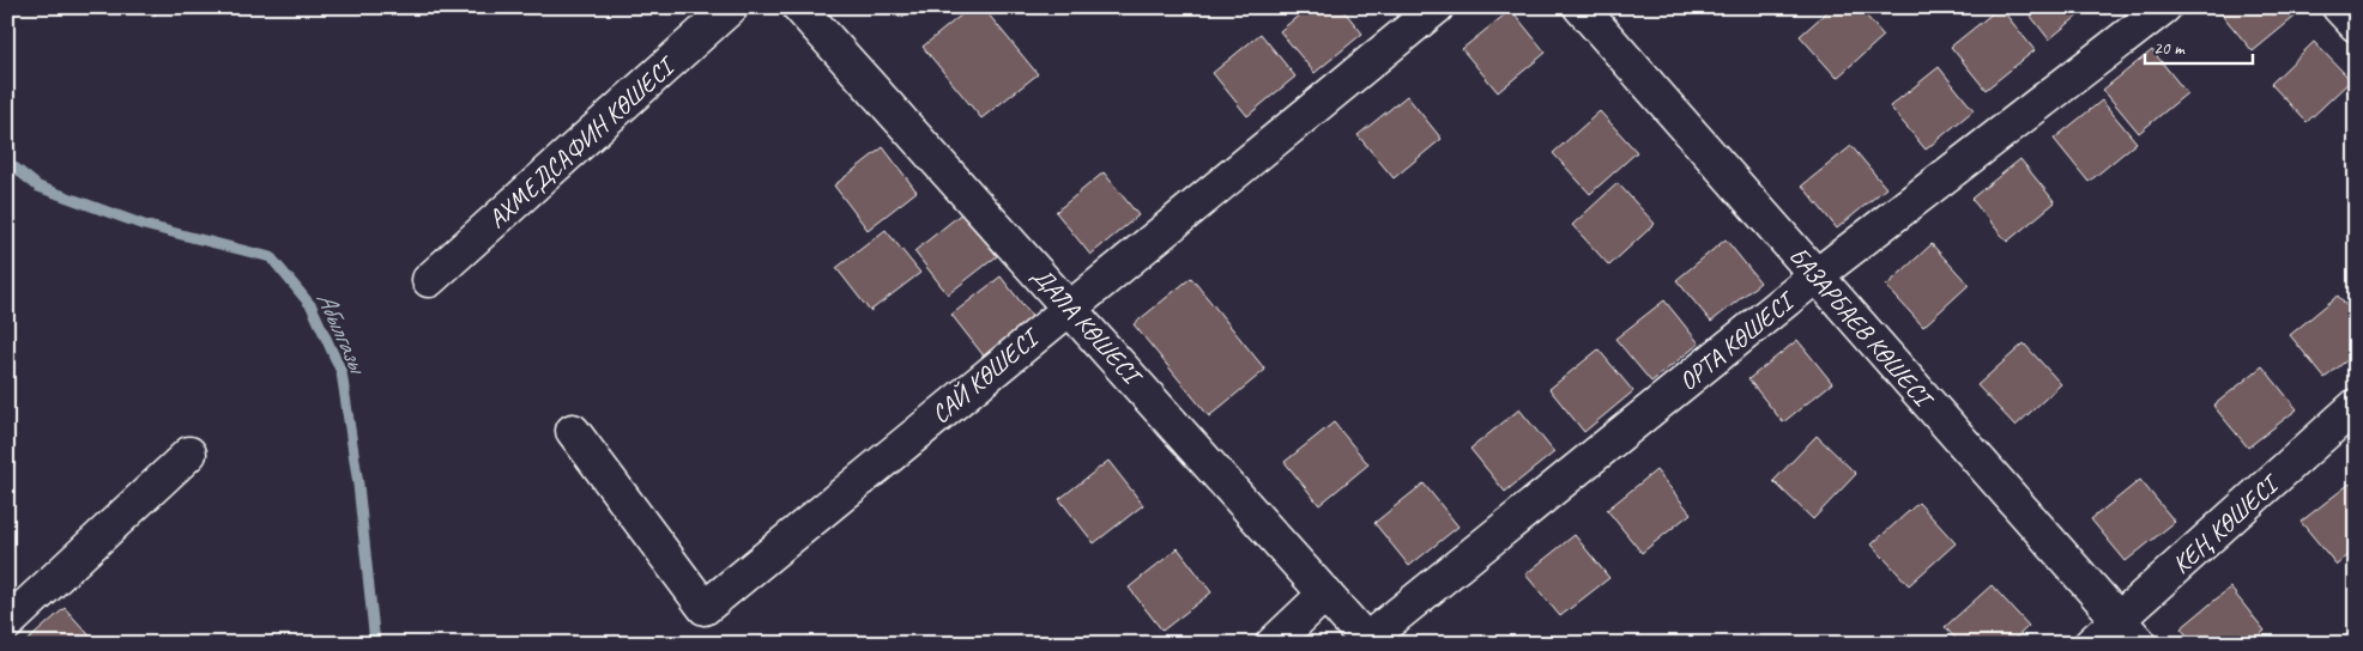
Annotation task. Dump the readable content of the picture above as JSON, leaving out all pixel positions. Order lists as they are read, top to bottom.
{
  "streets": {
    "street": [
      "АХМЕДСАФИН КӨШЕСІ",
      "ДАЛА КӨШЕСІ",
      "БАЗАРБАЕВ КӨШЕСІ",
      "ОРТА КӨШЕСІ",
      "САЙ КӨШЕСІ",
      "КЕҢ КӨШЕСІ"
    ]
  },
  "crossings": [
    ["ДАЛА КӨШЕСІ", "ОРТА КӨШЕСІ"],
    ["ДАЛА КӨШЕСІ", "САЙ КӨШЕСІ"],
    ["БАЗАРБАЕВ КӨШЕСІ", "ОРТА КӨШЕСІ"],
    ["БАЗАРБАЕВ КӨШЕСІ", "КЕҢ КӨШЕСІ"]
  ],
  "water": ["Абылгазы"],
  "scale_bar": "20 m"
}
